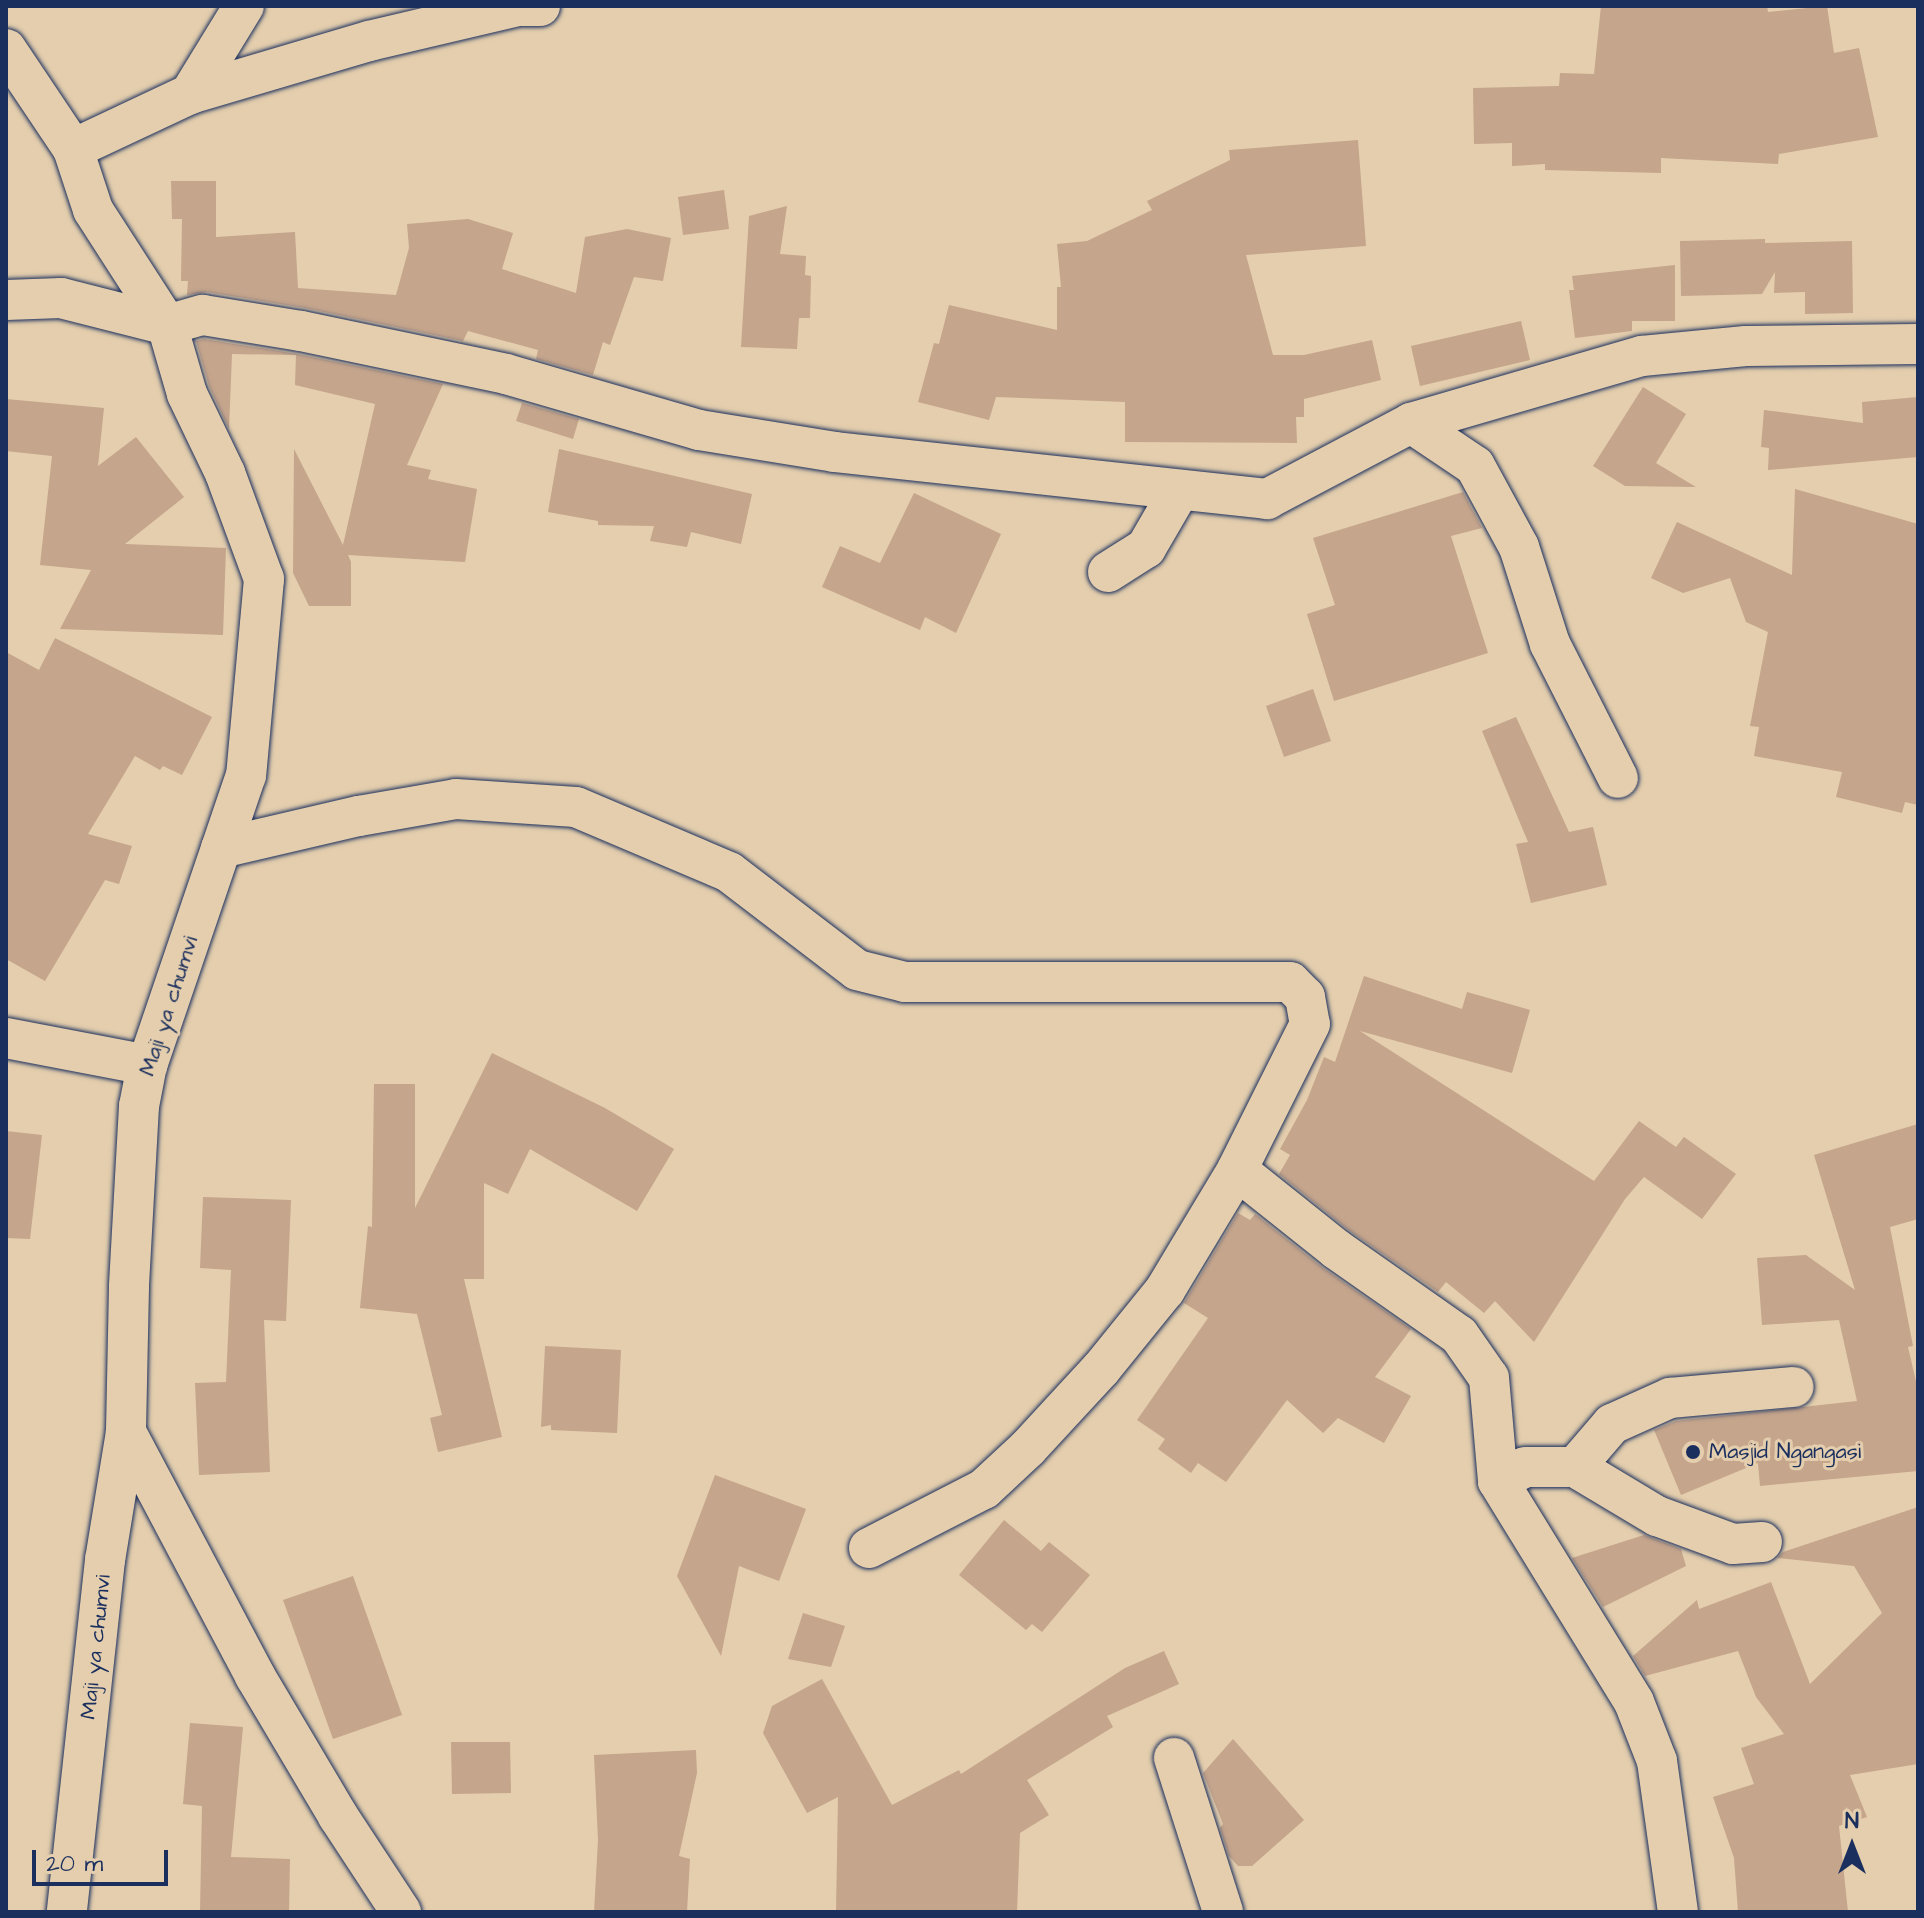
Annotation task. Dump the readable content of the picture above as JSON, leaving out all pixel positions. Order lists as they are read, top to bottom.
{
  "streets": {
    "street": ["Maji ya chumvi"]
  },
  "places": ["Masjid Ngangasi"],
  "scale_bar": "20 m",
  "north": "top"
}
